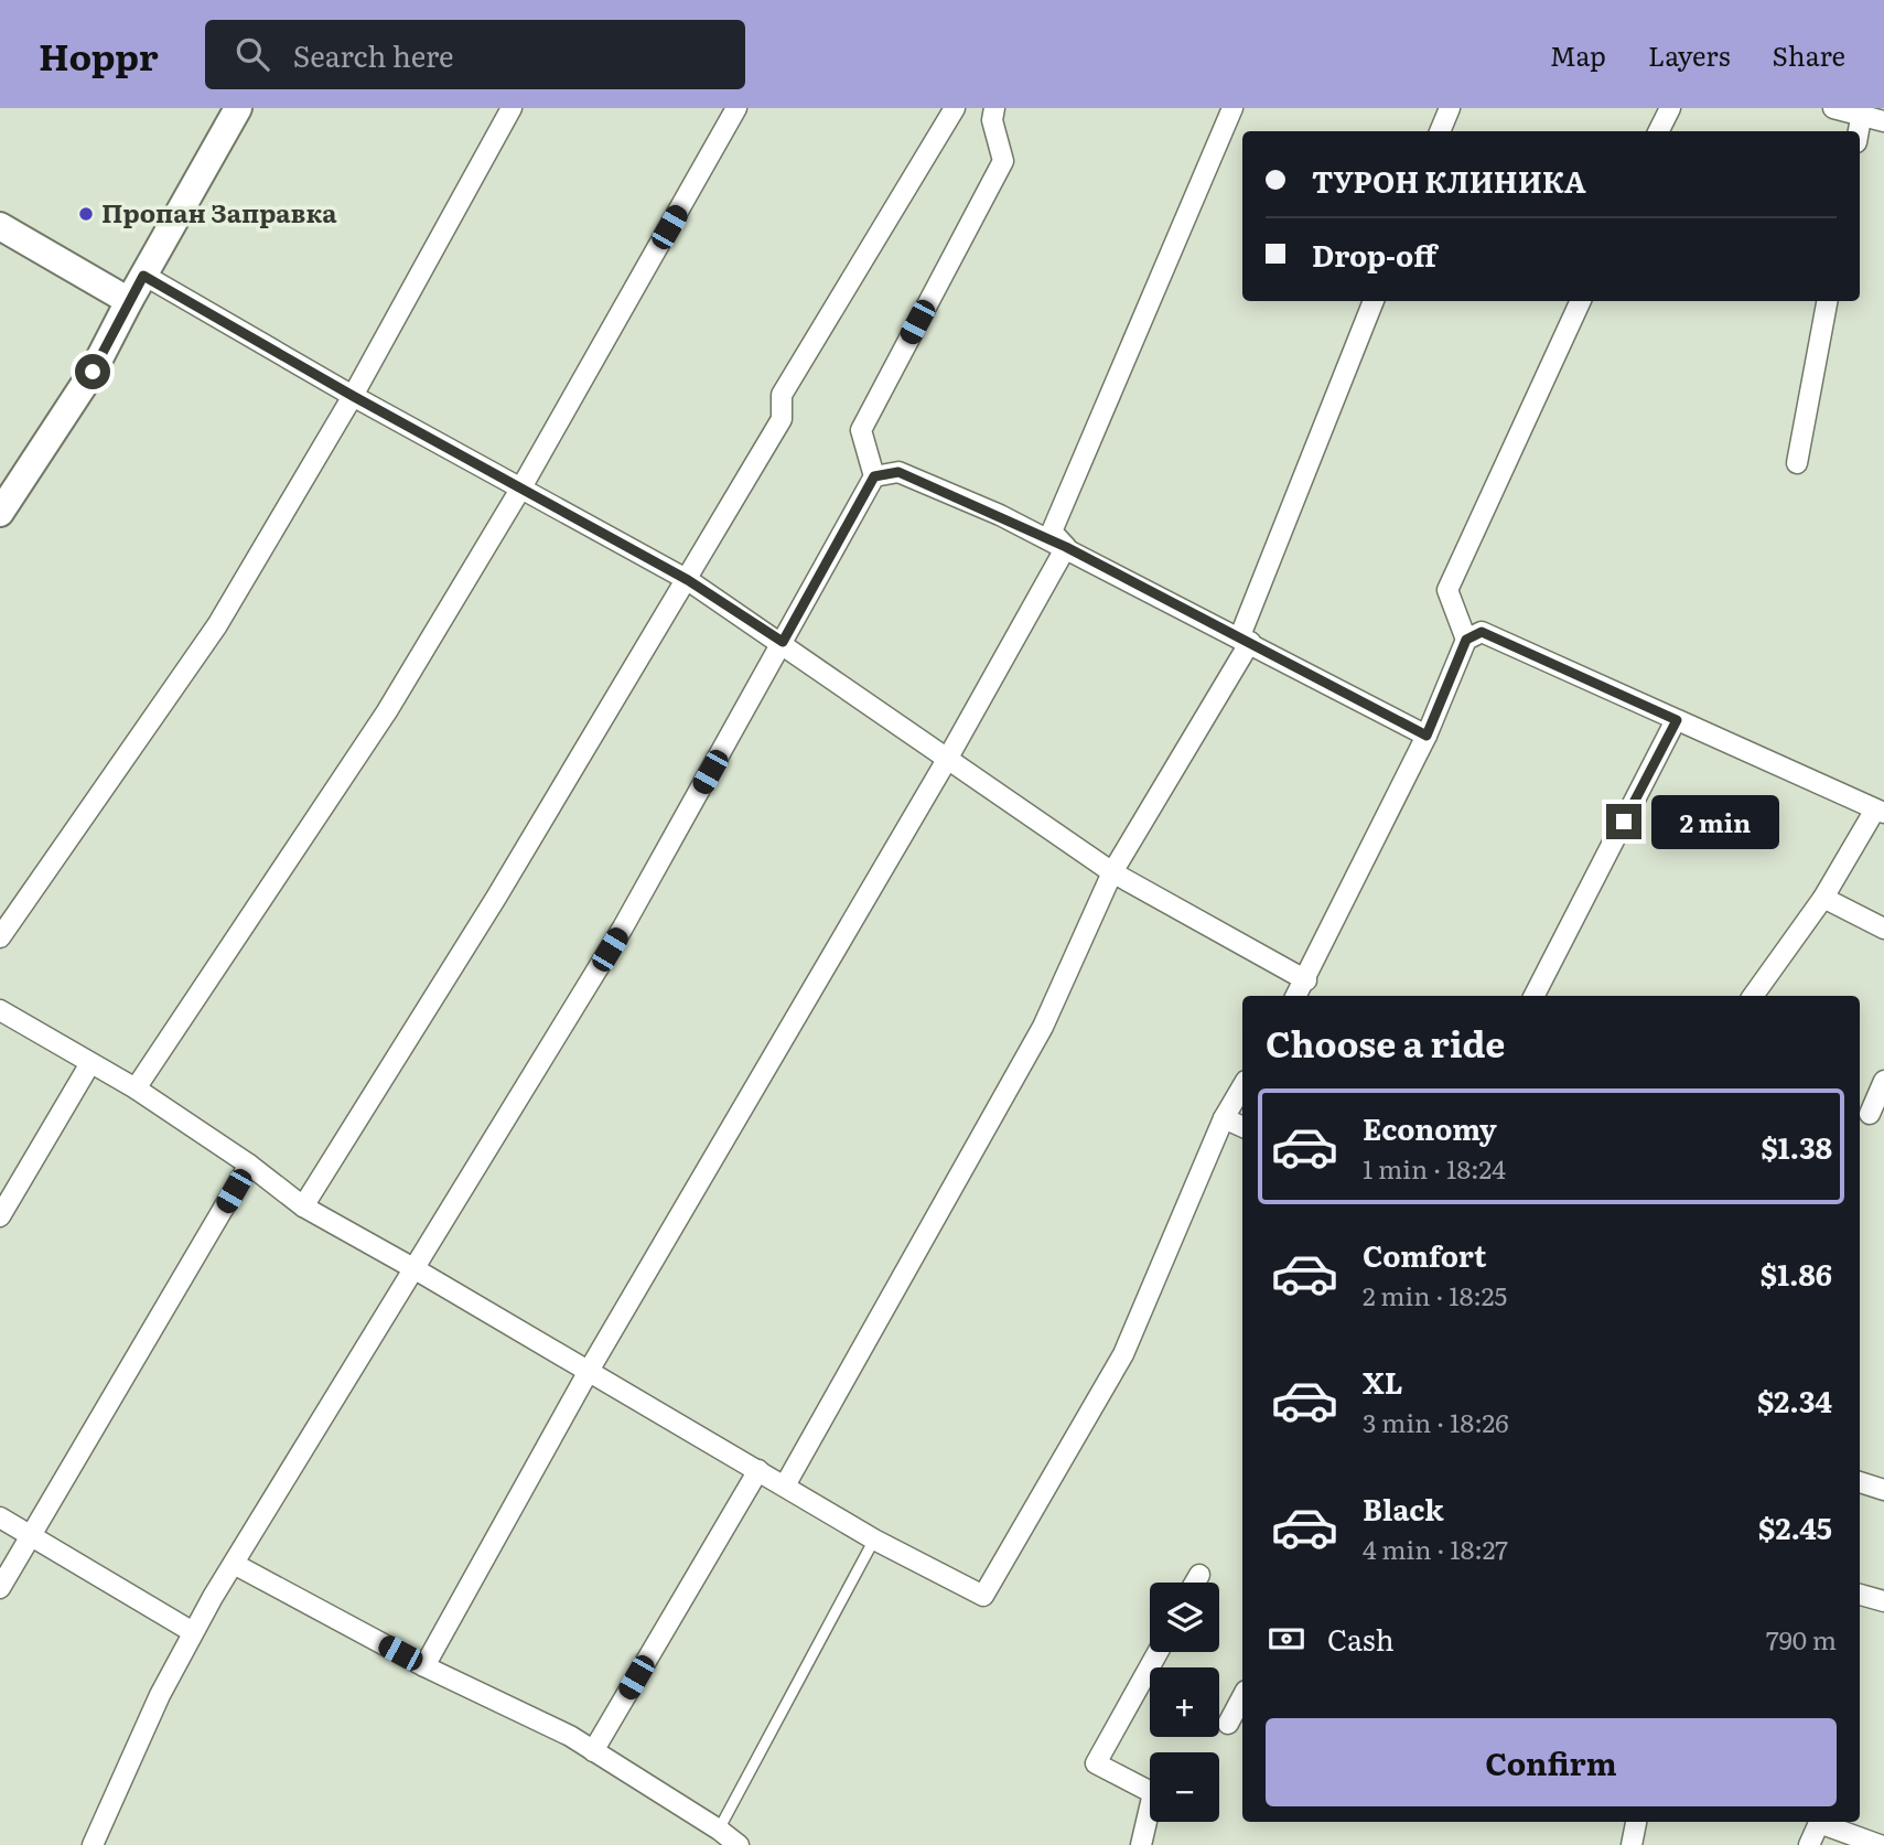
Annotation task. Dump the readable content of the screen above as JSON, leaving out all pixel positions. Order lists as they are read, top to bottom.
{
  "places": ["Пропан Заправка"],
  "page": {
    "header": "Hoppr",
    "search": "Search here",
    "nav": ["Map", "Layers", "Share"],
    "banner": ["ТУРОН КЛИНИКА", "Drop-off"],
    "bubble": "2 min",
    "heading": "Choose a ride",
    "list": [
      {
        "name": "Economy",
        "note": "1 min · 18:24",
        "value": "$1.38"
      },
      {
        "name": "Comfort",
        "note": "2 min · 18:25",
        "value": "$1.86"
      },
      {
        "name": "XL",
        "note": "3 min · 18:26",
        "value": "$2.34"
      },
      {
        "name": "Black",
        "note": "4 min · 18:27",
        "value": "$2.45"
      }
    ],
    "map_buttons": ["+", "−"],
    "pay": ["Cash", "790 m"],
    "buttons": "Confirm"
  }
}
